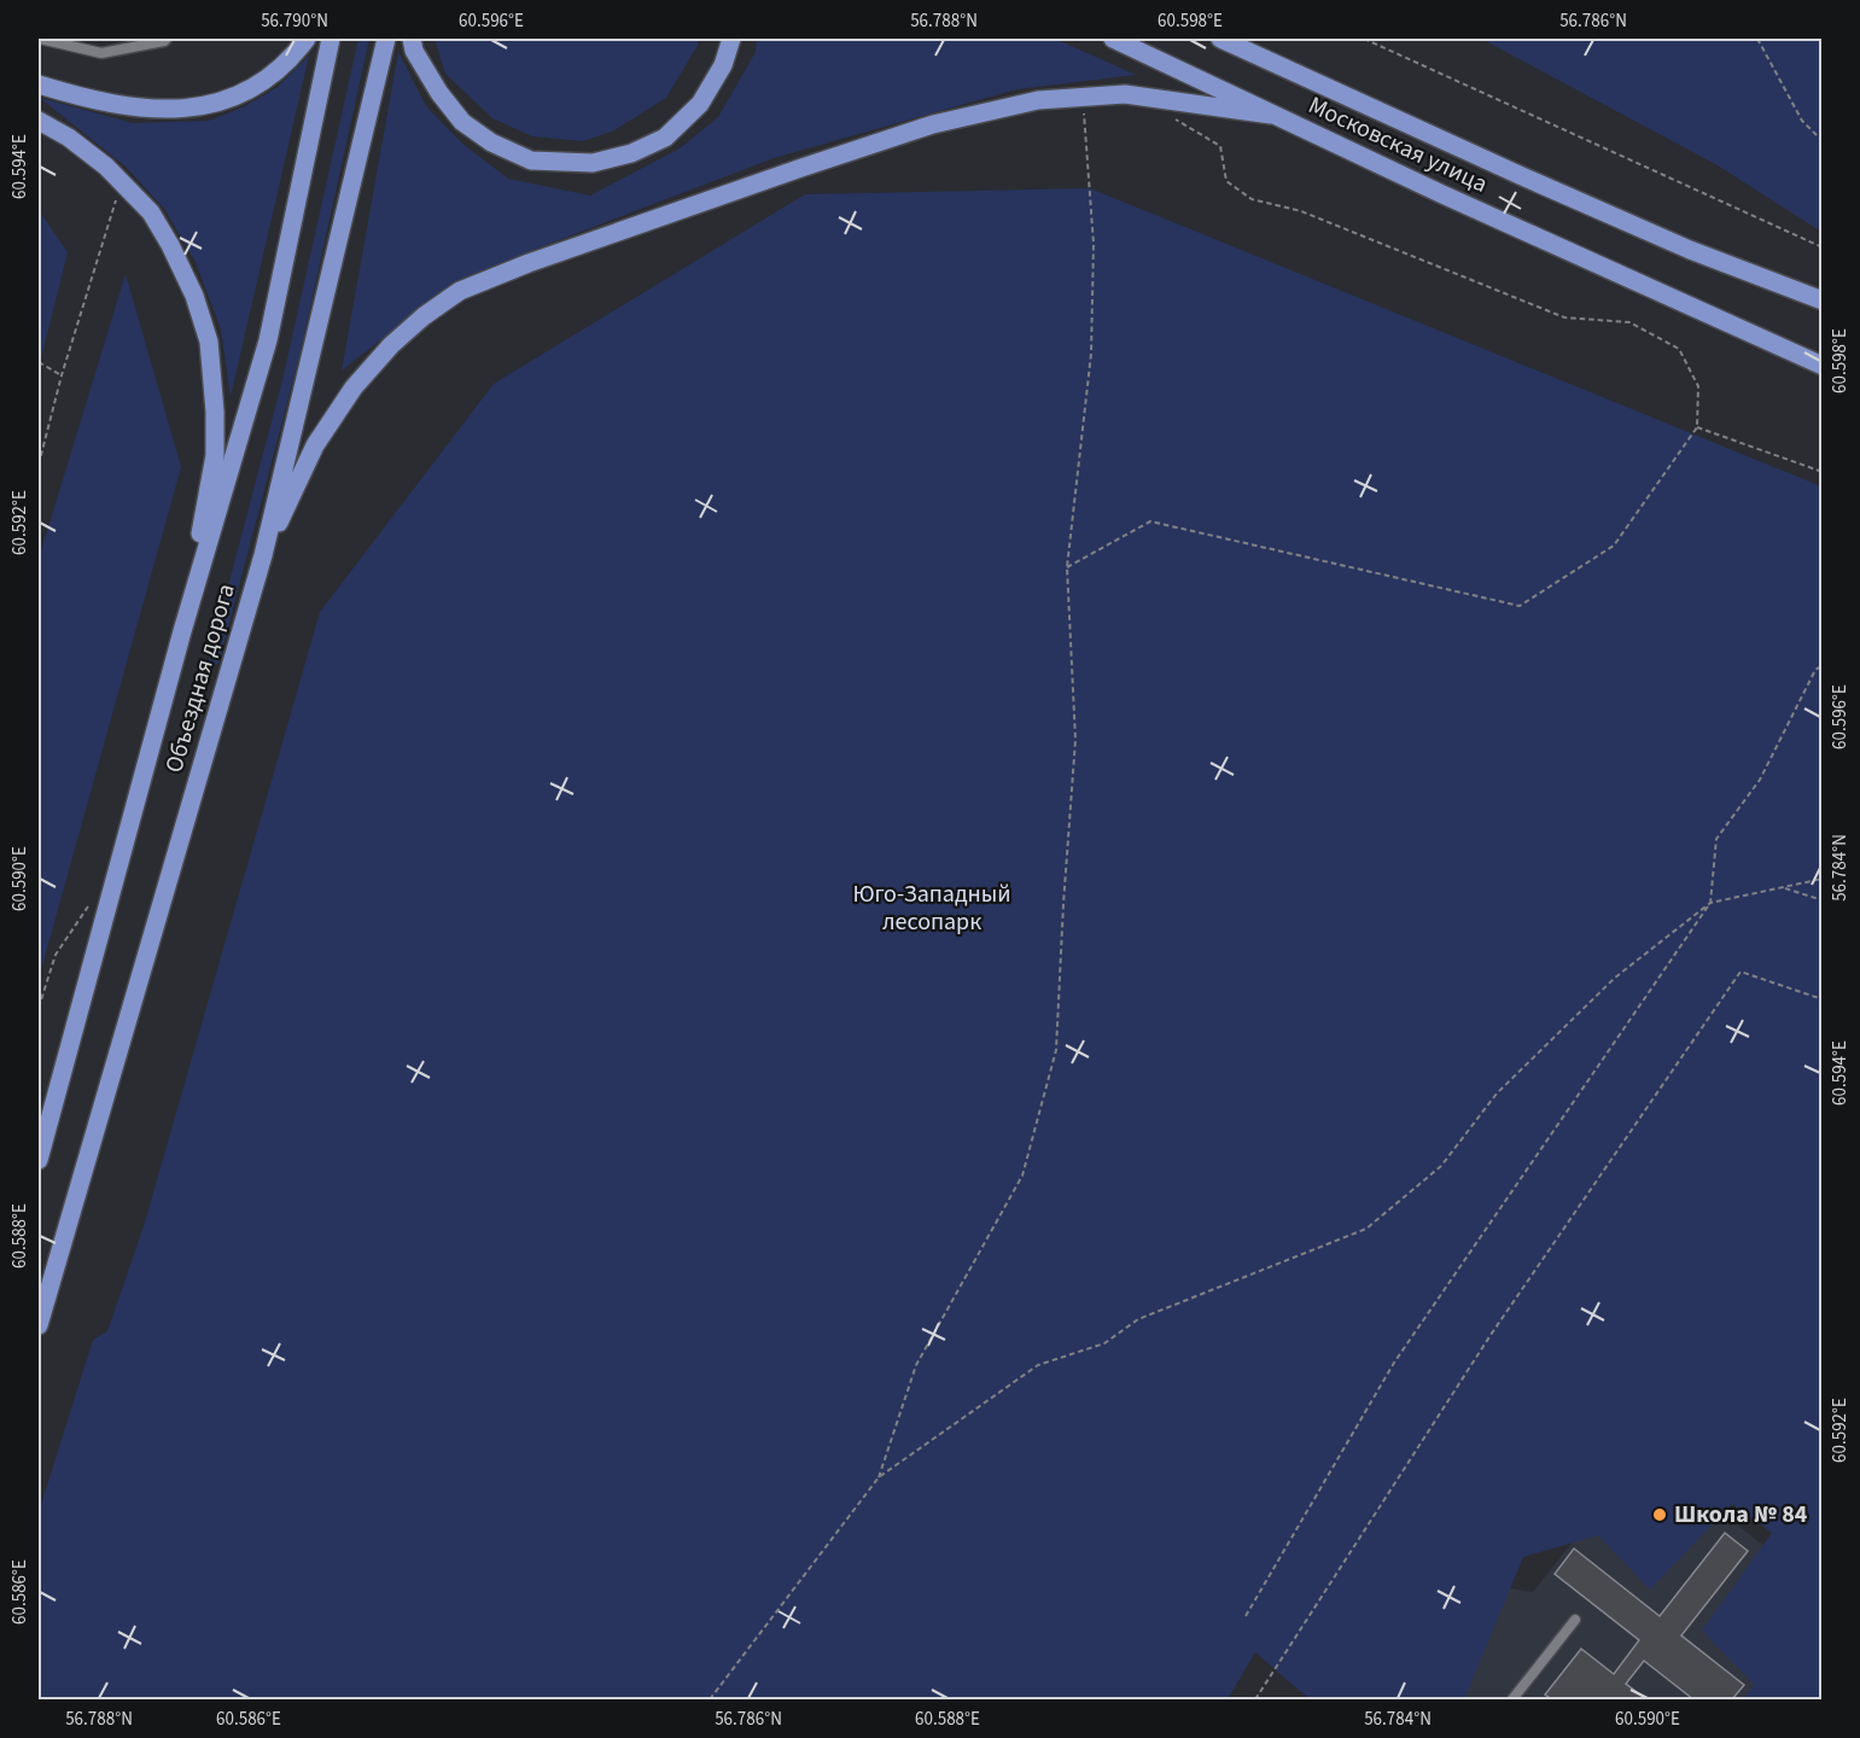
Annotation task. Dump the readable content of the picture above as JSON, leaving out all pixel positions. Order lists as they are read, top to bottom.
{
  "streets": {
    "main road": ["Московская улица", "Объездная дорога"]
  },
  "parks": ["Юго-Западный лесопарк"],
  "places": ["Школа № 84"],
  "coordinates": [
    "56.790°N",
    "60.596°E",
    "56.788°N",
    "60.598°E",
    "56.786°N",
    "60.594°E",
    "60.592°E",
    "56.784°N",
    "60.590°E",
    "60.588°E",
    "60.586°E"
  ]
}
